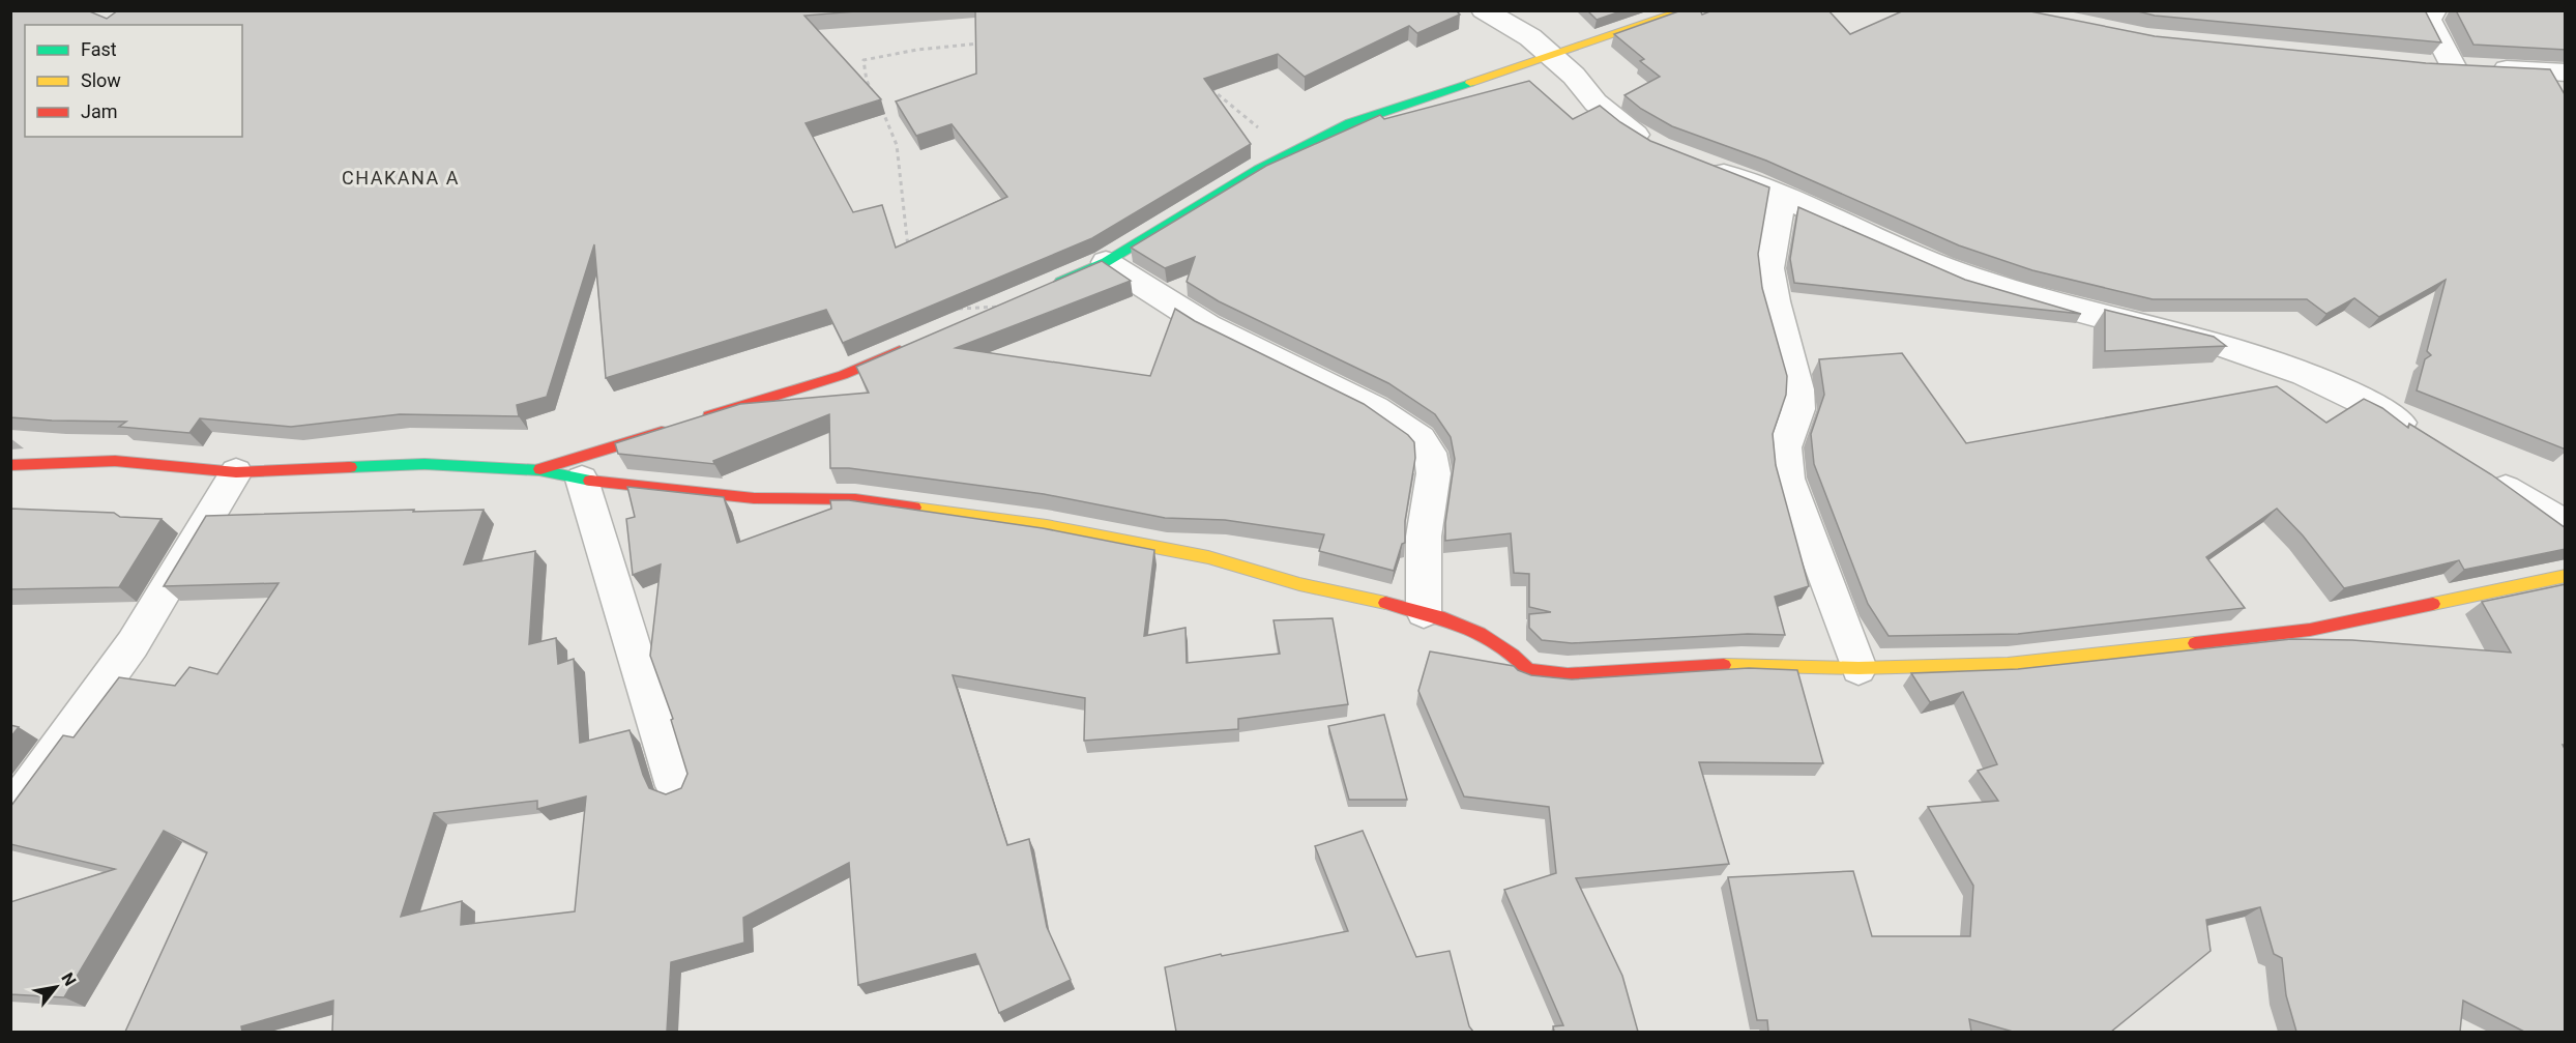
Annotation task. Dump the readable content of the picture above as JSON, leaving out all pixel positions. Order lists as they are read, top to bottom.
{
  "districts": ["CHAKANA A"],
  "legend": ["Fast", "Slow", "Jam"],
  "north": "top right"
}
